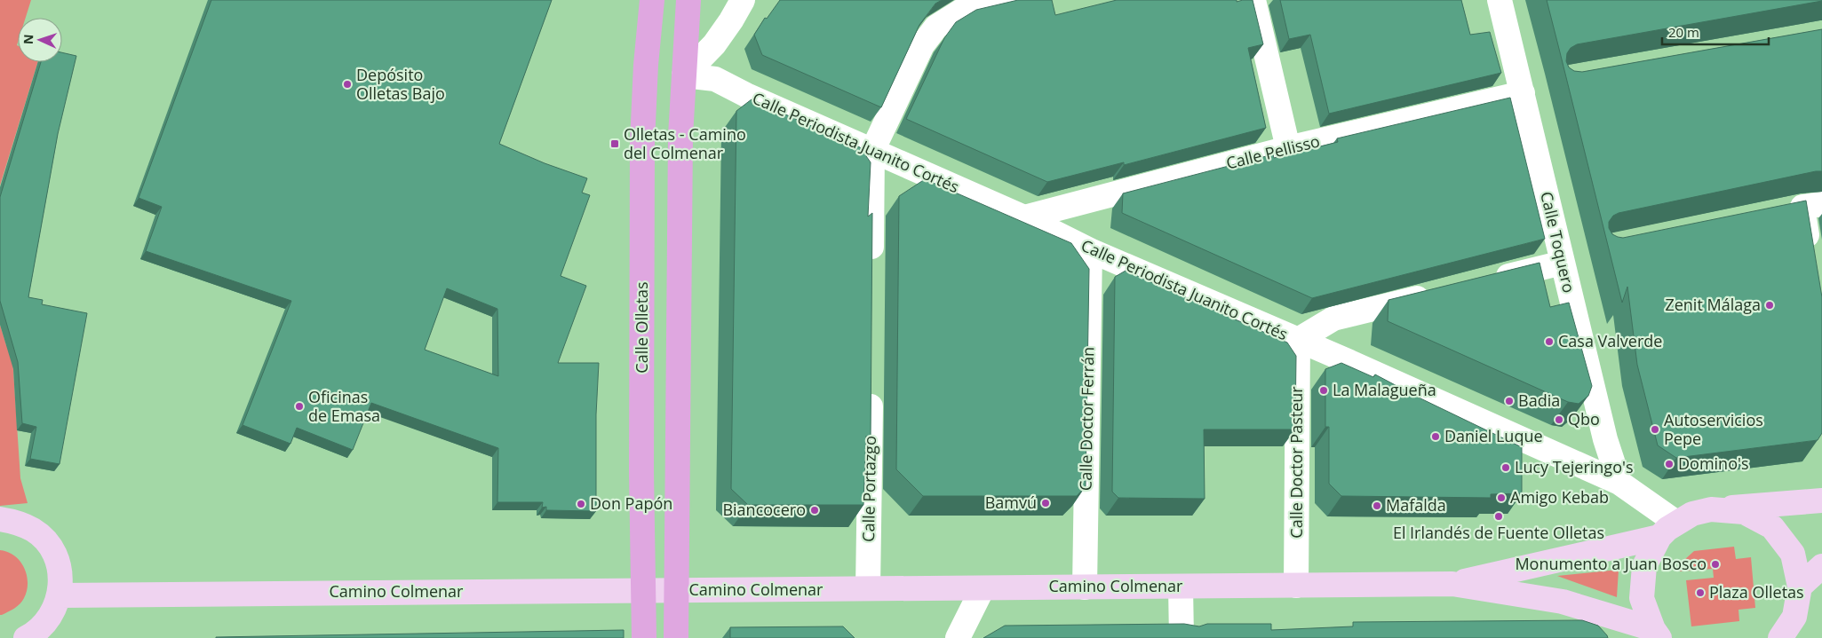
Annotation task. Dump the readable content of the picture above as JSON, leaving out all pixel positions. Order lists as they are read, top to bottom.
{
  "streets": {
    "main road": ["Calle Olletas", "Camino Colmenar"],
    "street": [
      "Calle Periodista Juanito Cortés",
      "Calle Pellisso",
      "Calle Toquero",
      "Calle Doctor Ferrán",
      "Calle Doctor Pasteur",
      "Calle Portazgo"
    ]
  },
  "crossings": [
    ["Calle Periodista Juanito Cortés", "Calle Pellisso"],
    ["Calle Periodista Juanito Cortés", "Calle Toquero"],
    ["Calle Periodista Juanito Cortés", "Calle Doctor Ferrán"],
    ["Calle Periodista Juanito Cortés", "Calle Doctor Pasteur"],
    ["Calle Periodista Juanito Cortés", "Camino Colmenar"],
    ["Calle Pellisso", "Calle Toquero"],
    ["Calle Olletas", "Camino Colmenar"],
    ["Calle Doctor Ferrán", "Camino Colmenar"],
    ["Calle Doctor Pasteur", "Camino Colmenar"],
    ["Calle Portazgo", "Camino Colmenar"]
  ],
  "places": {
    "other": [
      "Depósito Olletas Bajo",
      "Zenit Málaga",
      "Casa Valverde",
      "La Malagueña",
      "Badia",
      "Oficinas de Emasa",
      "Qbo",
      "Autoservicios Pepe",
      "Daniel Luque",
      "Domino's",
      "Lucy Tejeringo's",
      "Amigo Kebab",
      "Bamvú",
      "Don Papón",
      "Mafalda",
      "Biancocero",
      "El Irlandés de Fuente Olletas",
      "Monumento a Juan Bosco",
      "Plaza Olletas"
    ],
    "transit": ["Olletas - Camino del Colmenar"]
  },
  "scale_bar": "20 m",
  "north": "left"
}
